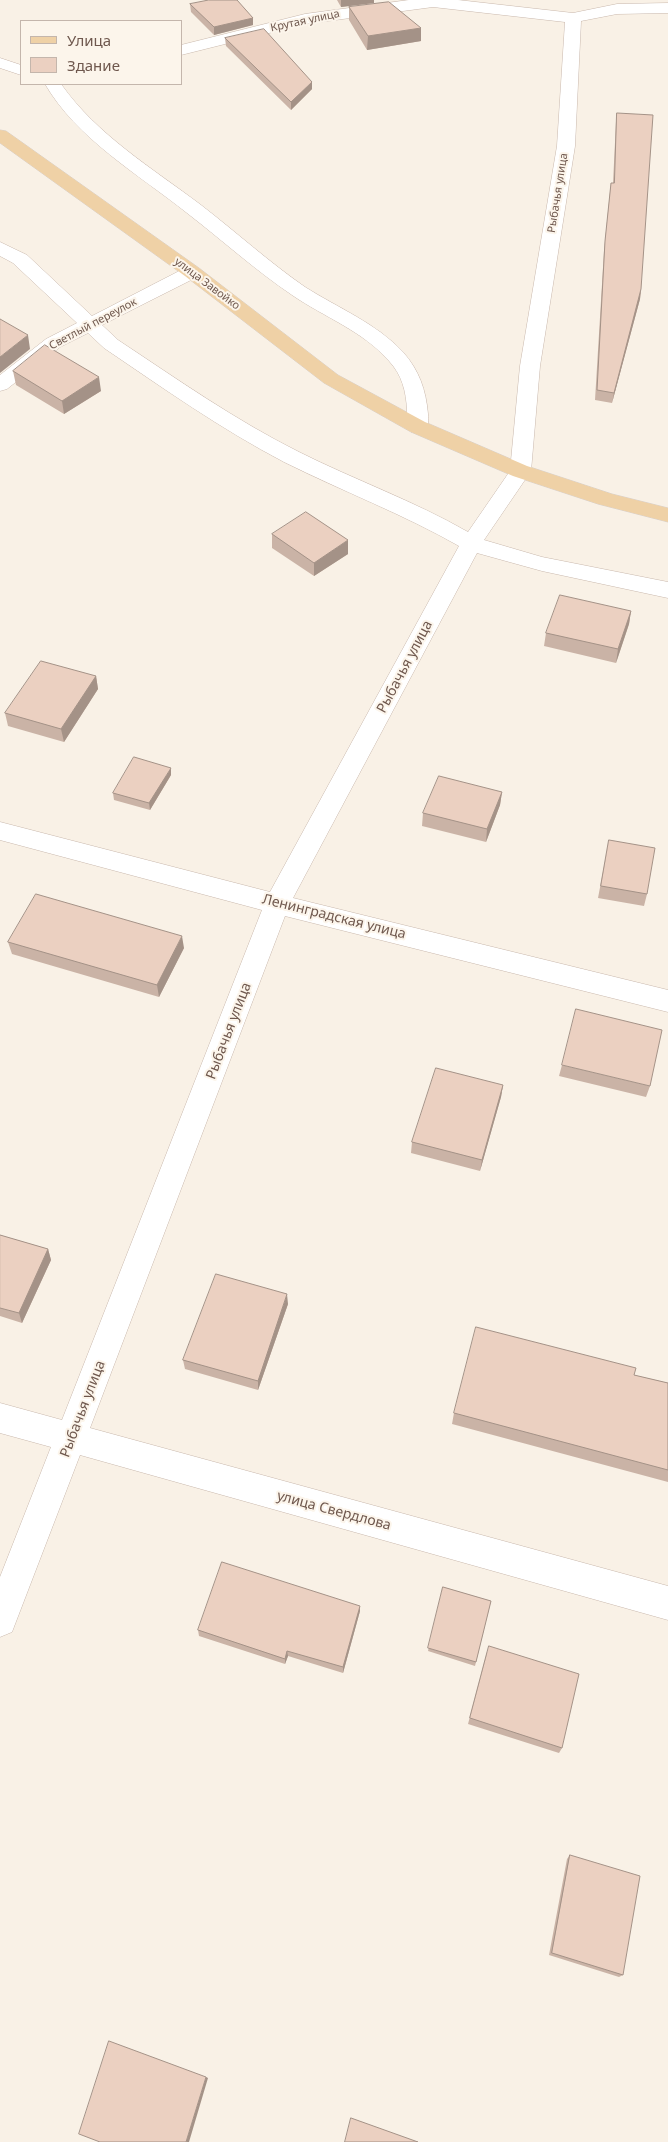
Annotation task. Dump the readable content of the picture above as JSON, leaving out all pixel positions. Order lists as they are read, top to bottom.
{
  "streets": {
    "main road": ["улица Завойко"],
    "street": [
      "Крутая улица",
      "Рыбачья улица",
      "Светлый переулок",
      "Ленинградская улица",
      "улица Свердлова"
    ]
  },
  "crossings": [
    ["Крутая улица", "Рыбачья улица"],
    ["Рыбачья улица", "улица Завойко"],
    ["Рыбачья улица", "Ленинградская улица"],
    ["Рыбачья улица", "улица Свердлова"],
    ["улица Завойко", "Светлый переулок"]
  ],
  "legend": ["Улица", "Здание"]
}
